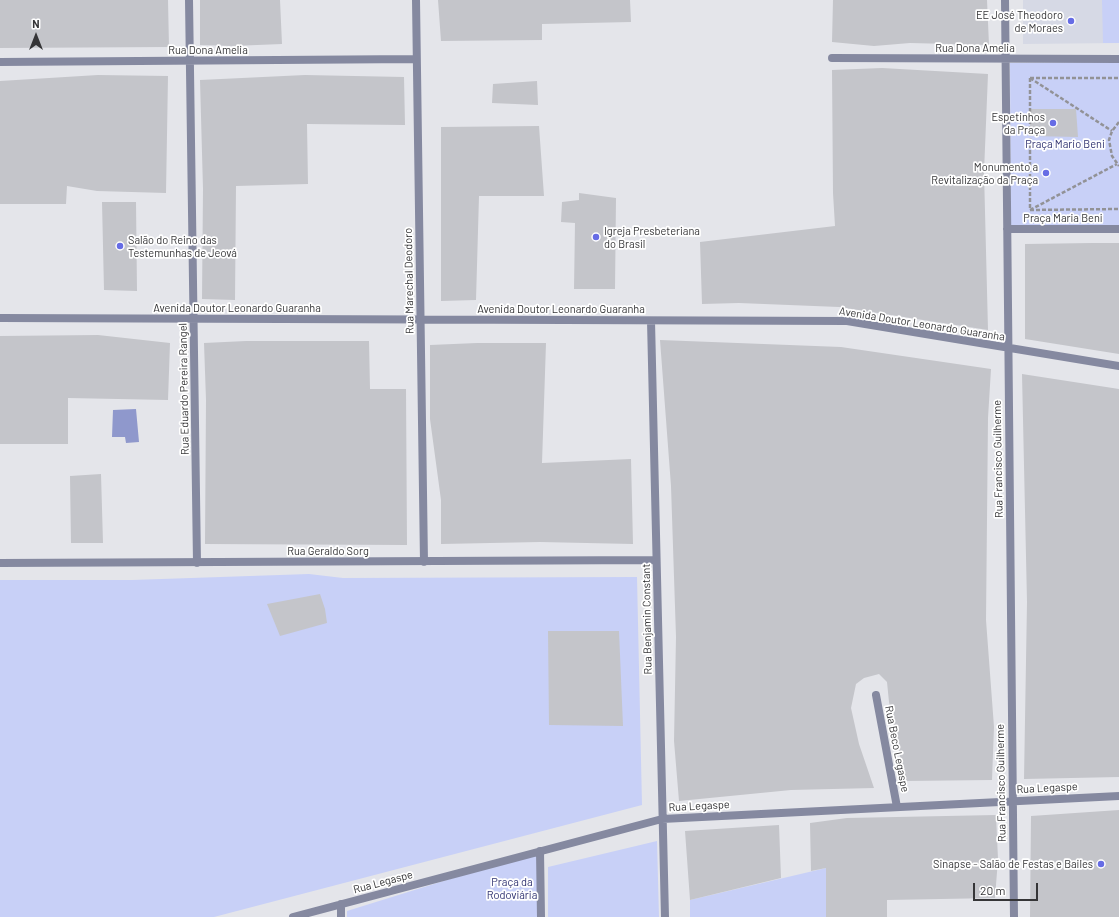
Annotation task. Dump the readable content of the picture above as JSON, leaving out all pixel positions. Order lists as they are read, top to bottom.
{
  "streets": {
    "street": [
      "Rua Dona Amelia",
      "Praça Maria Beni",
      "Rua Marechal Deodoro",
      "Avenida Doutor Leonardo Guaranha",
      "Rua Eduardo Pereira Rangel",
      "Rua Francisco Guilherme",
      "Rua Geraldo Sorg",
      "Rua Benjamin Constant",
      "Rua Beco Legaspe",
      "Rua Legaspe"
    ]
  },
  "crossings": [
    ["Rua Dona Amelia", "Rua Marechal Deodoro"],
    ["Rua Dona Amelia", "Rua Eduardo Pereira Rangel"],
    ["Rua Dona Amelia", "Rua Francisco Guilherme"],
    ["Praça Maria Beni", "Rua Francisco Guilherme"],
    ["Rua Marechal Deodoro", "Avenida Doutor Leonardo Guaranha"],
    ["Rua Marechal Deodoro", "Rua Geraldo Sorg"],
    ["Avenida Doutor Leonardo Guaranha", "Rua Eduardo Pereira Rangel"],
    ["Avenida Doutor Leonardo Guaranha", "Rua Francisco Guilherme"],
    ["Avenida Doutor Leonardo Guaranha", "Rua Benjamin Constant"],
    ["Rua Eduardo Pereira Rangel", "Rua Geraldo Sorg"],
    ["Rua Francisco Guilherme", "Rua Legaspe"],
    ["Rua Geraldo Sorg", "Rua Benjamin Constant"],
    ["Rua Benjamin Constant", "Rua Legaspe"],
    ["Rua Beco Legaspe", "Rua Legaspe"]
  ],
  "parks": ["Praça Mario Beni", "Praça da Rodoviária"],
  "places": [
    "EE José Theodoro de Moraes",
    "Espetinhos da Praça",
    "Monumento a Revitalização da Praça",
    "Igreja Presbeteriana do Brasil",
    "Salão do Reino das Testemunhas de Jeová",
    "Sinapse - Salão de Festas e Bailes"
  ],
  "scale_bar": "20 m",
  "north": "top"
}
